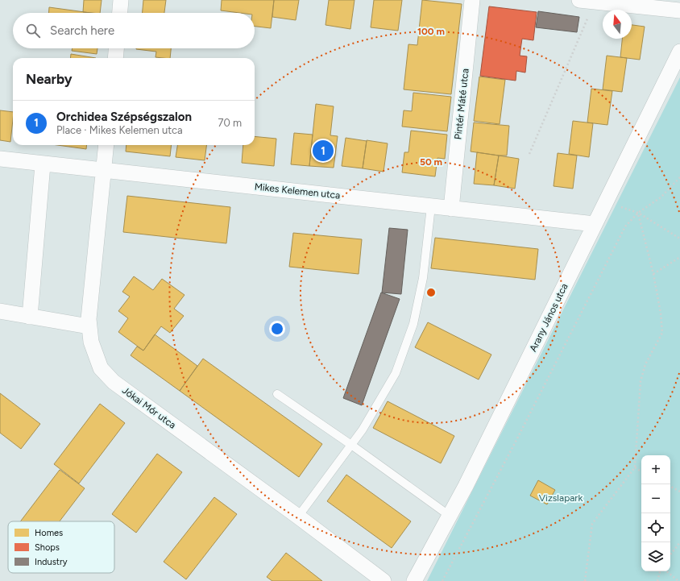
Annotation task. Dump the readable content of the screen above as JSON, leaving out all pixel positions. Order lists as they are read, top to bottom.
{
  "streets": {
    "street": [
      "Pintér Máté utca",
      "Mikes Kelemen utca",
      "Arany János utca",
      "Jókai Mór utca"
    ]
  },
  "crossings": [
    ["Pintér Máté utca", "Mikes Kelemen utca"],
    ["Mikes Kelemen utca", "Arany János utca"],
    ["Mikes Kelemen utca", "Jókai Mór utca"]
  ],
  "parks": ["Vizslapark"],
  "legend": ["Homes", "Shops", "Industry"],
  "north": "top",
  "page": {
    "search": "Search here",
    "heading": "Nearby",
    "list": [
      {
        "mark": "1",
        "name": "Orchidea Szépségszalon",
        "note": "Place · Mikes Kelemen utca",
        "value": "70 m"
      }
    ],
    "pins": "1",
    "map_buttons": ["+", "−"]
  },
  "rings": ["100 m", "50 m"]
}
